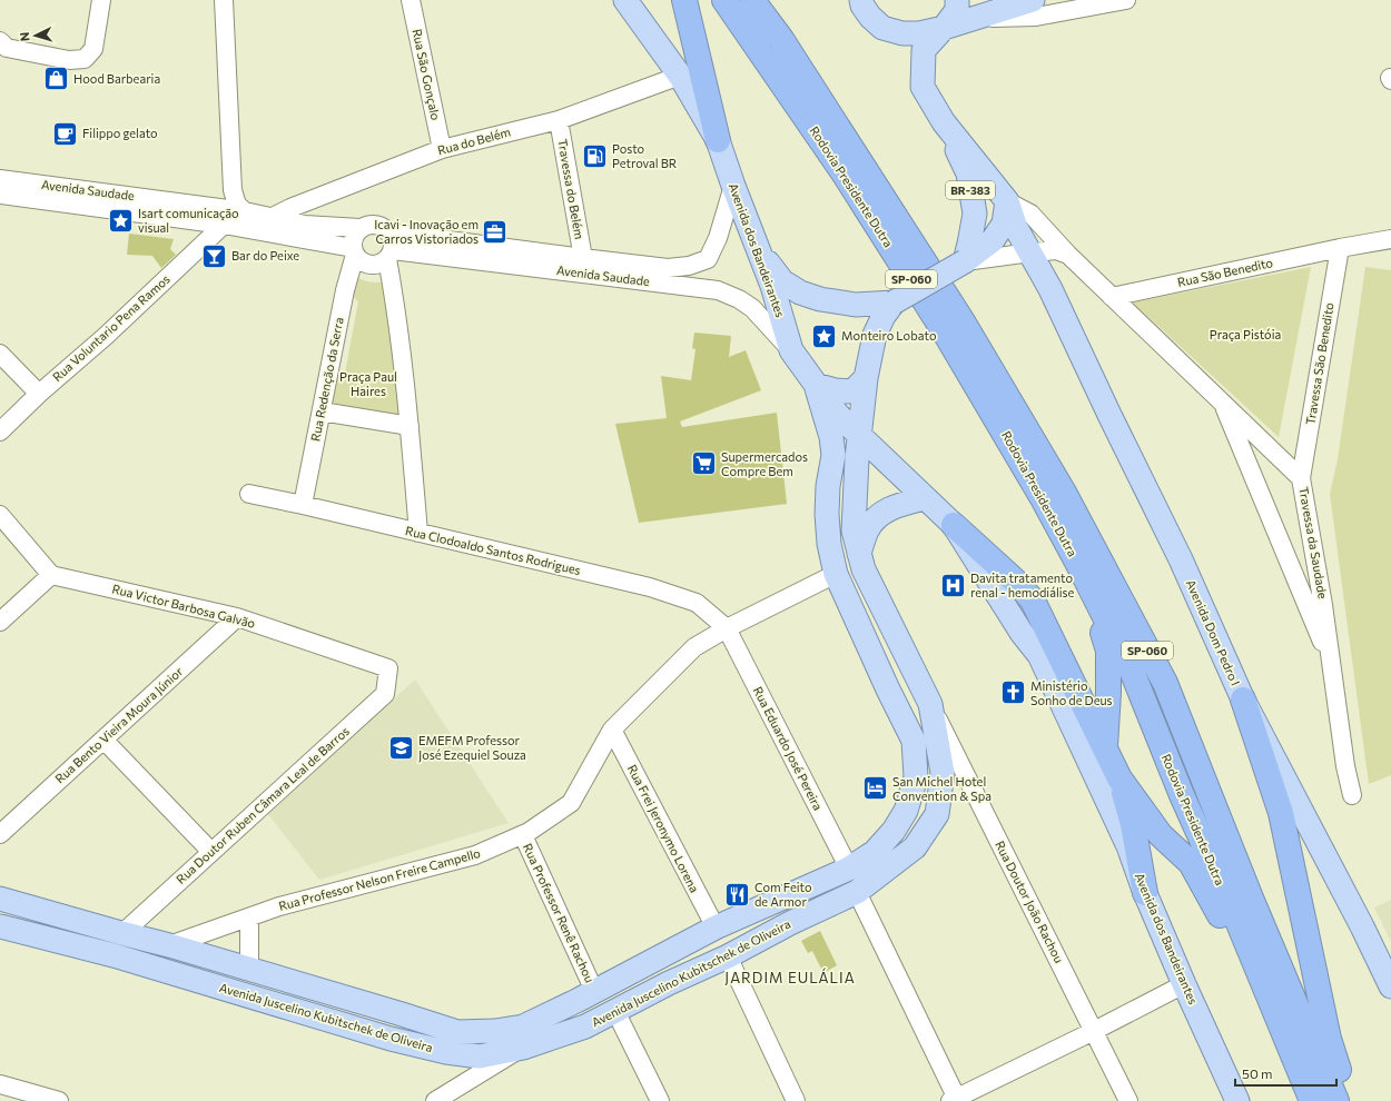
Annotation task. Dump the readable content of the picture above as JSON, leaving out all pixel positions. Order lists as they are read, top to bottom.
{
  "streets": {
    "highway": ["Rodovia Presidente Dutra", "SP-060"],
    "main road": [
      "BR-383",
      "Avenida dos Bandeirantes",
      "Avenida Dom Pedro I",
      "Avenida Juscelino Kubitschek de Oliveira"
    ],
    "street": [
      "Rua São Gonçalo",
      "Rua do Belém",
      "Travessa do Belém",
      "Avenida Saudade",
      "Rua São Benedito",
      "Rua Voluntario Pena Ramos",
      "Travessa São Benedito",
      "Rua Redenção da Serra",
      "Travessa da Saudade",
      "Rua Clodoaldo Santos Rodrigues",
      "Rua Victor Barbosa Galvão",
      "Rua Bento Vieira Moura Júnior",
      "Rua Eduardo José Pereira",
      "Rua Doutor Ruben Câmara Leal de Barros",
      "Rua Frei Jeronymo Lorena",
      "Rua Professor Nelson Freire Campello",
      "Rua Doutor João Rachou",
      "Rua Professor Renê Rachou"
    ]
  },
  "crossings": [
    ["Rua São Gonçalo", "Rua do Belém"],
    ["Rua do Belém", "Travessa do Belém"],
    ["Rua do Belém", "Avenida Saudade"],
    ["Rua do Belém", "Avenida dos Bandeirantes"],
    ["Travessa do Belém", "Avenida Saudade"],
    ["Avenida Saudade", "Avenida dos Bandeirantes"],
    ["Avenida Saudade", "Rua Voluntario Pena Ramos"],
    ["Avenida Saudade", "Rua Redenção da Serra"],
    ["BR-383", "Travessa da Saudade"],
    ["BR-383", "Avenida Dom Pedro I"],
    ["BR-383", "Avenida Juscelino Kubitschek de Oliveira"],
    ["Avenida dos Bandeirantes", "Avenida Juscelino Kubitschek de Oliveira"],
    ["Rua São Benedito", "Travessa São Benedito"],
    ["Rua São Benedito", "Travessa da Saudade"],
    ["Travessa São Benedito", "Travessa da Saudade"],
    ["Rua Redenção da Serra", "Rua Clodoaldo Santos Rodrigues"],
    ["Travessa da Saudade", "Avenida Dom Pedro I"],
    ["Rua Clodoaldo Santos Rodrigues", "Rua Eduardo José Pereira"],
    ["Rua Clodoaldo Santos Rodrigues", "Rua Professor Nelson Freire Campello"],
    ["Rua Victor Barbosa Galvão", "Rua Bento Vieira Moura Júnior"],
    ["Rua Victor Barbosa Galvão", "Rua Doutor Ruben Câmara Leal de Barros"],
    ["Rua Eduardo José Pereira", "Rua Professor Nelson Freire Campello"],
    ["Rua Eduardo José Pereira", "Avenida Juscelino Kubitschek de Oliveira"],
    ["Rua Doutor Ruben Câmara Leal de Barros", "Avenida Juscelino Kubitschek de Oliveira"],
    ["Rua Frei Jeronymo Lorena", "Rua Professor Nelson Freire Campello"],
    ["Rua Frei Jeronymo Lorena", "Avenida Juscelino Kubitschek de Oliveira"],
    ["Rua Professor Nelson Freire Campello", "Rua Professor Renê Rachou"],
    ["Rua Professor Nelson Freire Campello", "Avenida Juscelino Kubitschek de Oliveira"],
    ["Rua Doutor João Rachou", "Avenida Juscelino Kubitschek de Oliveira"],
    ["Rua Professor Renê Rachou", "Avenida Juscelino Kubitschek de Oliveira"]
  ],
  "districts": ["JARDIM EULÁLIA"],
  "parks": ["Praça Pistóia", "Praça Paul Haires"],
  "places": {
    "shop": ["Hood Barbearia"],
    "cafe": ["Filippo gelato"],
    "fuel station": ["Posto Petroval BR"],
    "place": ["Isart comunicação visual", "Monteiro Lobato"],
    "office": ["Icavi - Inovação em Carros Vistoriados"],
    "bar": ["Bar do Peixe"],
    "supermarket": ["Supermercados Compre Bem"],
    "hospital": ["Davita tratamento renal - hemodiálise"],
    "church": ["Ministério Sonho de Deus"],
    "school or university": ["EMEFM Professor José Ezequiel Souza"],
    "hotel": ["San Michel Hotel Convention & Spa"],
    "restaurant": ["Com Feito de Armor"]
  },
  "scale_bar": "50 m",
  "north": "left"
}
